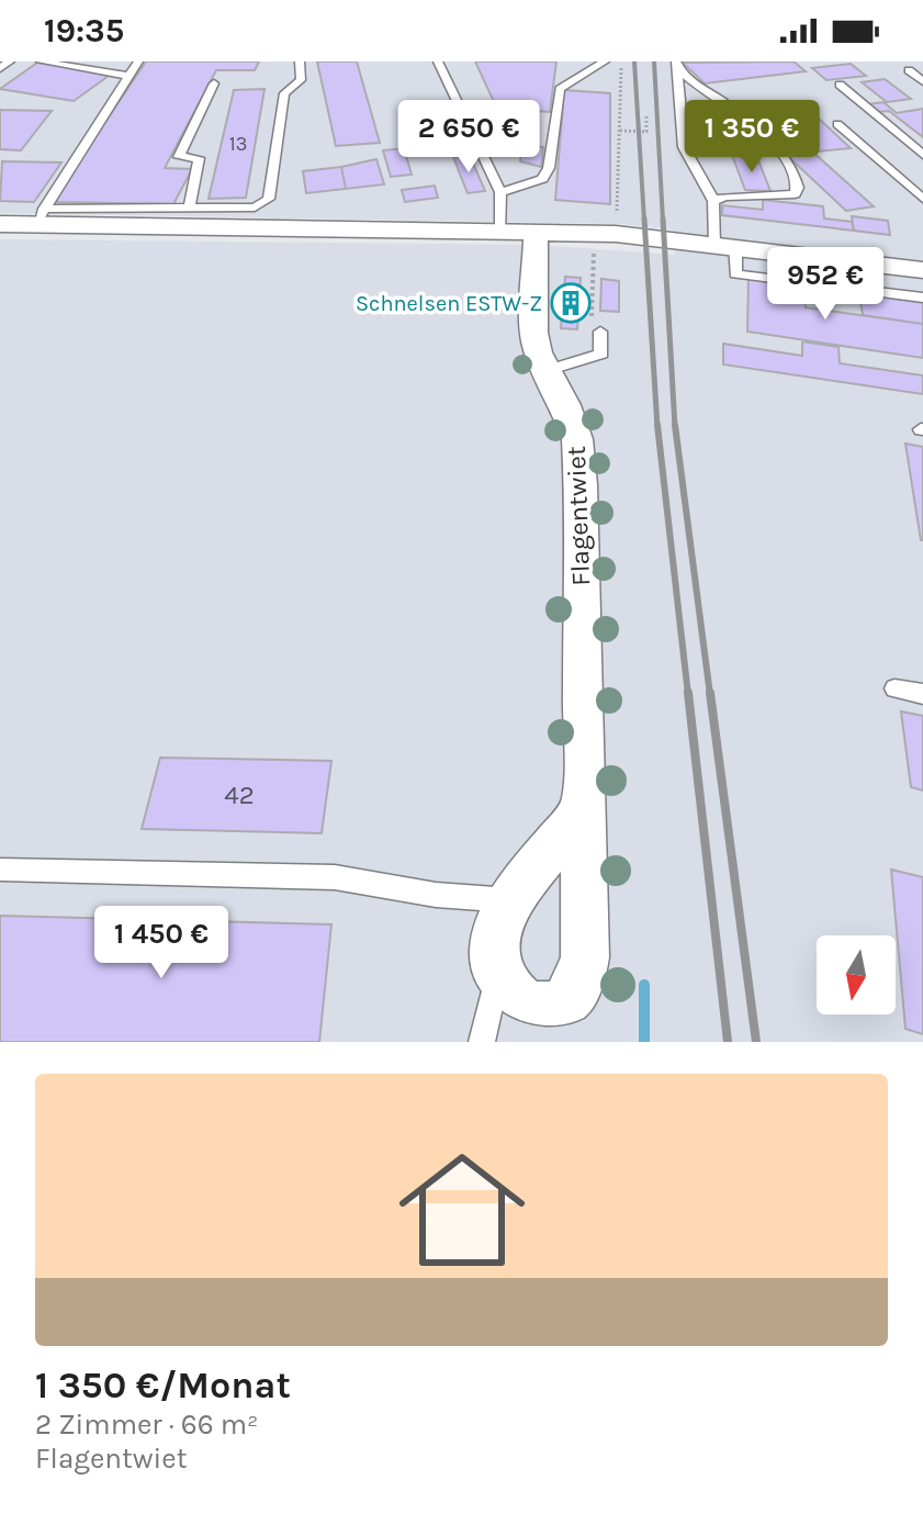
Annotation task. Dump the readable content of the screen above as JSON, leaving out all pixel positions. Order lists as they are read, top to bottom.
{
  "streets": {
    "street": ["Flagentwiet"]
  },
  "places": {
    "building": ["Schnelsen ESTW-Z"]
  },
  "house_numbers": ["13", "42"],
  "north": "bottom",
  "page": {
    "status": "19:35",
    "price": [
      "2 650 €",
      "1 350 €",
      "952 €",
      "1 450 €"
    ],
    "list": [
      {
        "name": "1 350 €/Monat",
        "note": "2 Zimmer · 66 m² · Flagentwiet"
      }
    ]
  }
}
